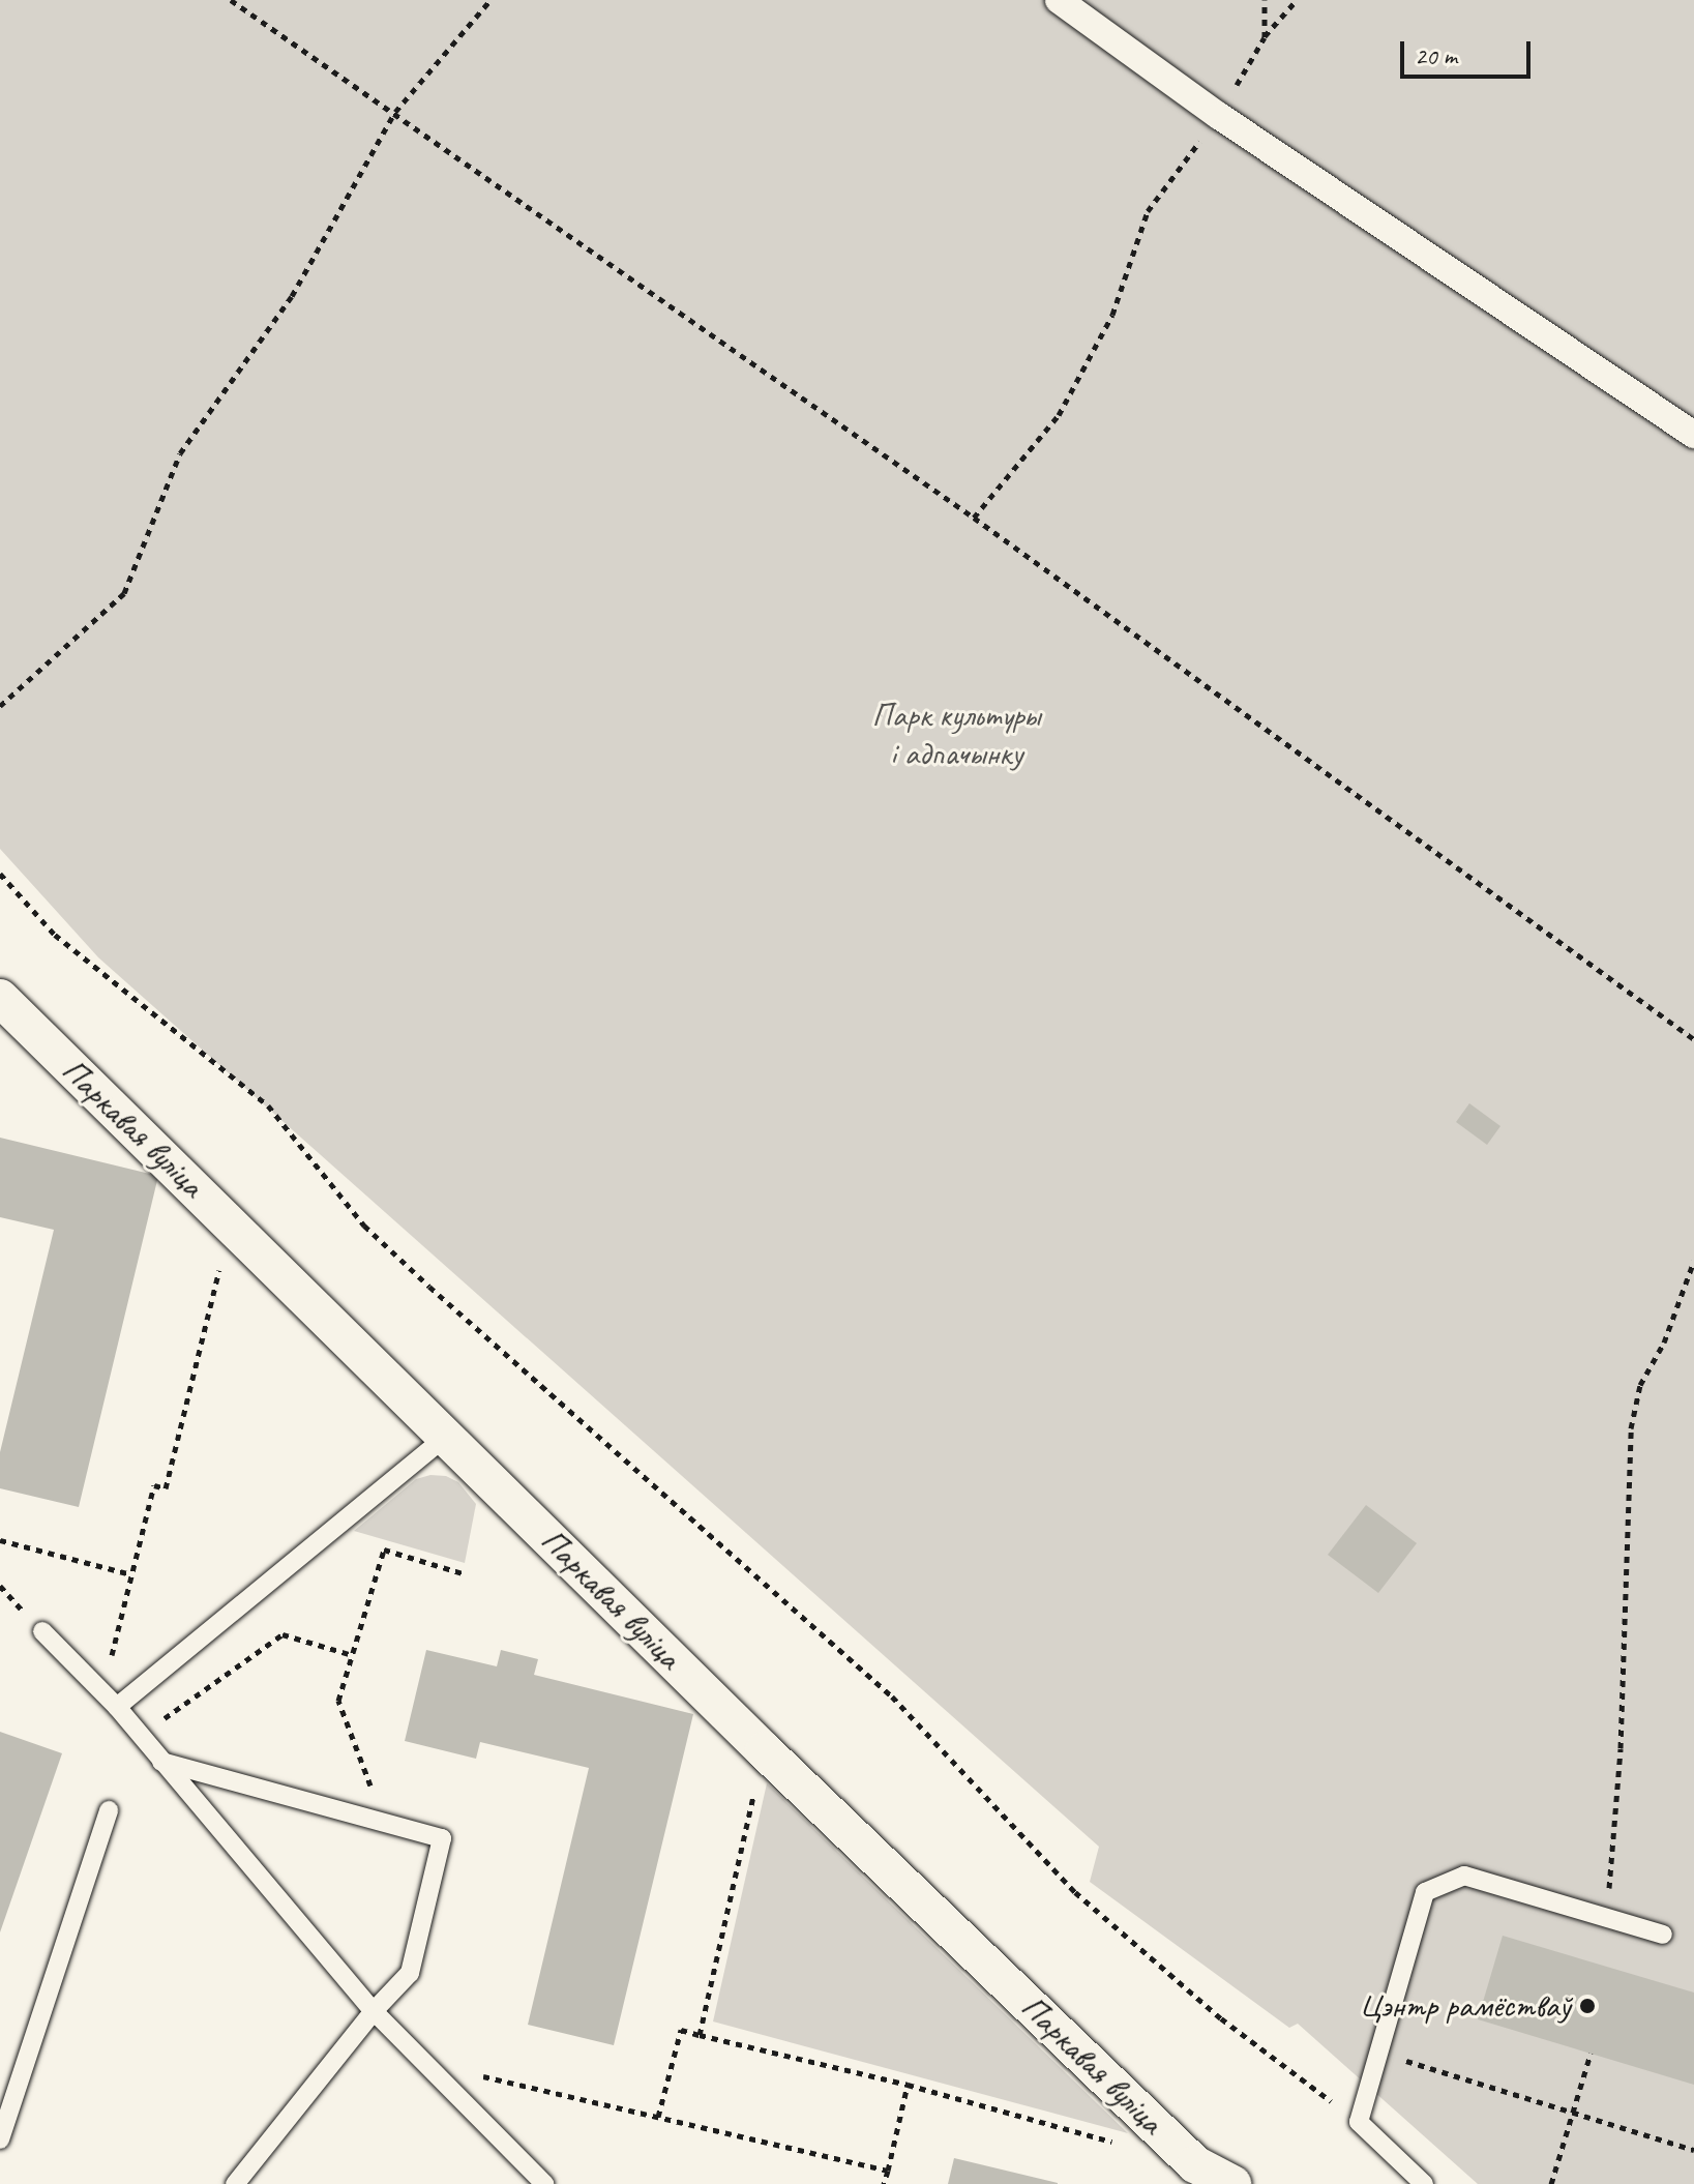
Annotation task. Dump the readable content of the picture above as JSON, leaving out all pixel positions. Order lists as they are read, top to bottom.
{
  "streets": {
    "street": ["Паркавая вуліца"]
  },
  "parks": ["Парк культуры і адпачынку"],
  "places": ["Цэнтр рамёстваў"],
  "scale_bar": "20 m"
}
